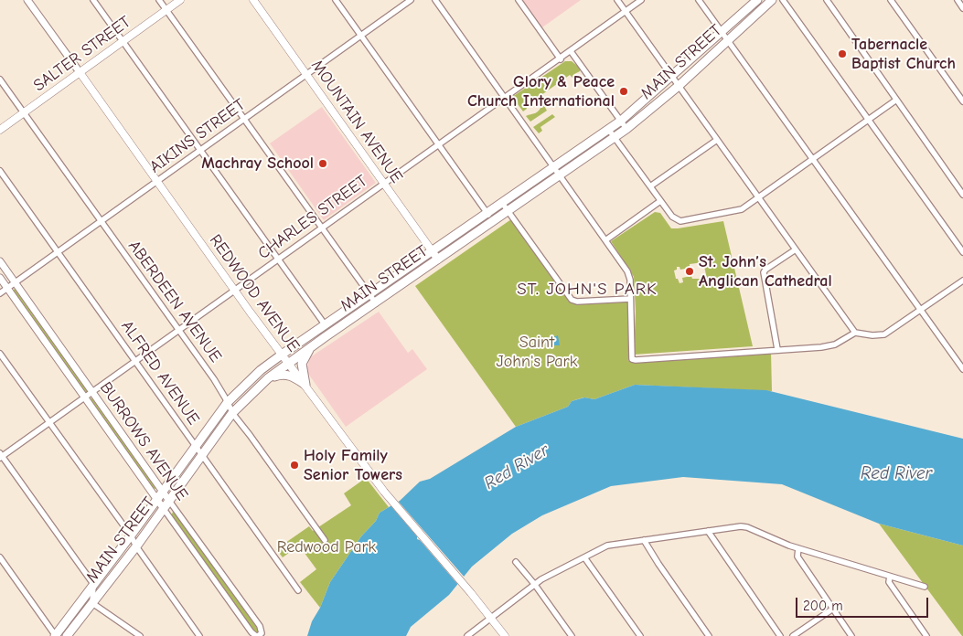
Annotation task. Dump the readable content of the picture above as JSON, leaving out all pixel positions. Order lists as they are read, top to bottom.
{
  "streets": {
    "main road": [
      "SALTER STREET",
      "MAIN STREET",
      "MOUNTAIN AVENUE",
      "REDWOOD AVENUE"
    ],
    "street": [
      "AIKINS STREET",
      "CHARLES STREET",
      "ABERDEEN AVENUE",
      "ALFRED AVENUE",
      "BURROWS AVENUE"
    ]
  },
  "crossings": [
    ["SALTER STREET", "REDWOOD AVENUE"],
    ["SALTER STREET", "ABERDEEN AVENUE"],
    ["MAIN STREET", "MOUNTAIN AVENUE"],
    ["MAIN STREET", "REDWOOD AVENUE"],
    ["MAIN STREET", "ABERDEEN AVENUE"],
    ["MAIN STREET", "ALFRED AVENUE"],
    ["MAIN STREET", "BURROWS AVENUE"],
    ["MOUNTAIN AVENUE", "AIKINS STREET"],
    ["MOUNTAIN AVENUE", "CHARLES STREET"],
    ["AIKINS STREET", "REDWOOD AVENUE"],
    ["AIKINS STREET", "ABERDEEN AVENUE"],
    ["AIKINS STREET", "ALFRED AVENUE"],
    ["AIKINS STREET", "BURROWS AVENUE"],
    ["CHARLES STREET", "REDWOOD AVENUE"],
    ["CHARLES STREET", "ABERDEEN AVENUE"],
    ["CHARLES STREET", "ALFRED AVENUE"],
    ["CHARLES STREET", "BURROWS AVENUE"]
  ],
  "districts": ["ST. JOHN'S PARK"],
  "water": ["Red River"],
  "parks": ["Saint John's Park", "Redwood Park"],
  "places": [
    "Tabernacle Baptist Church",
    "Glory & Peace Church International",
    "Machray School",
    "St. John’s Anglican Cathedral",
    "Holy Family Senior Towers"
  ],
  "scale_bar": "200 m"
}
